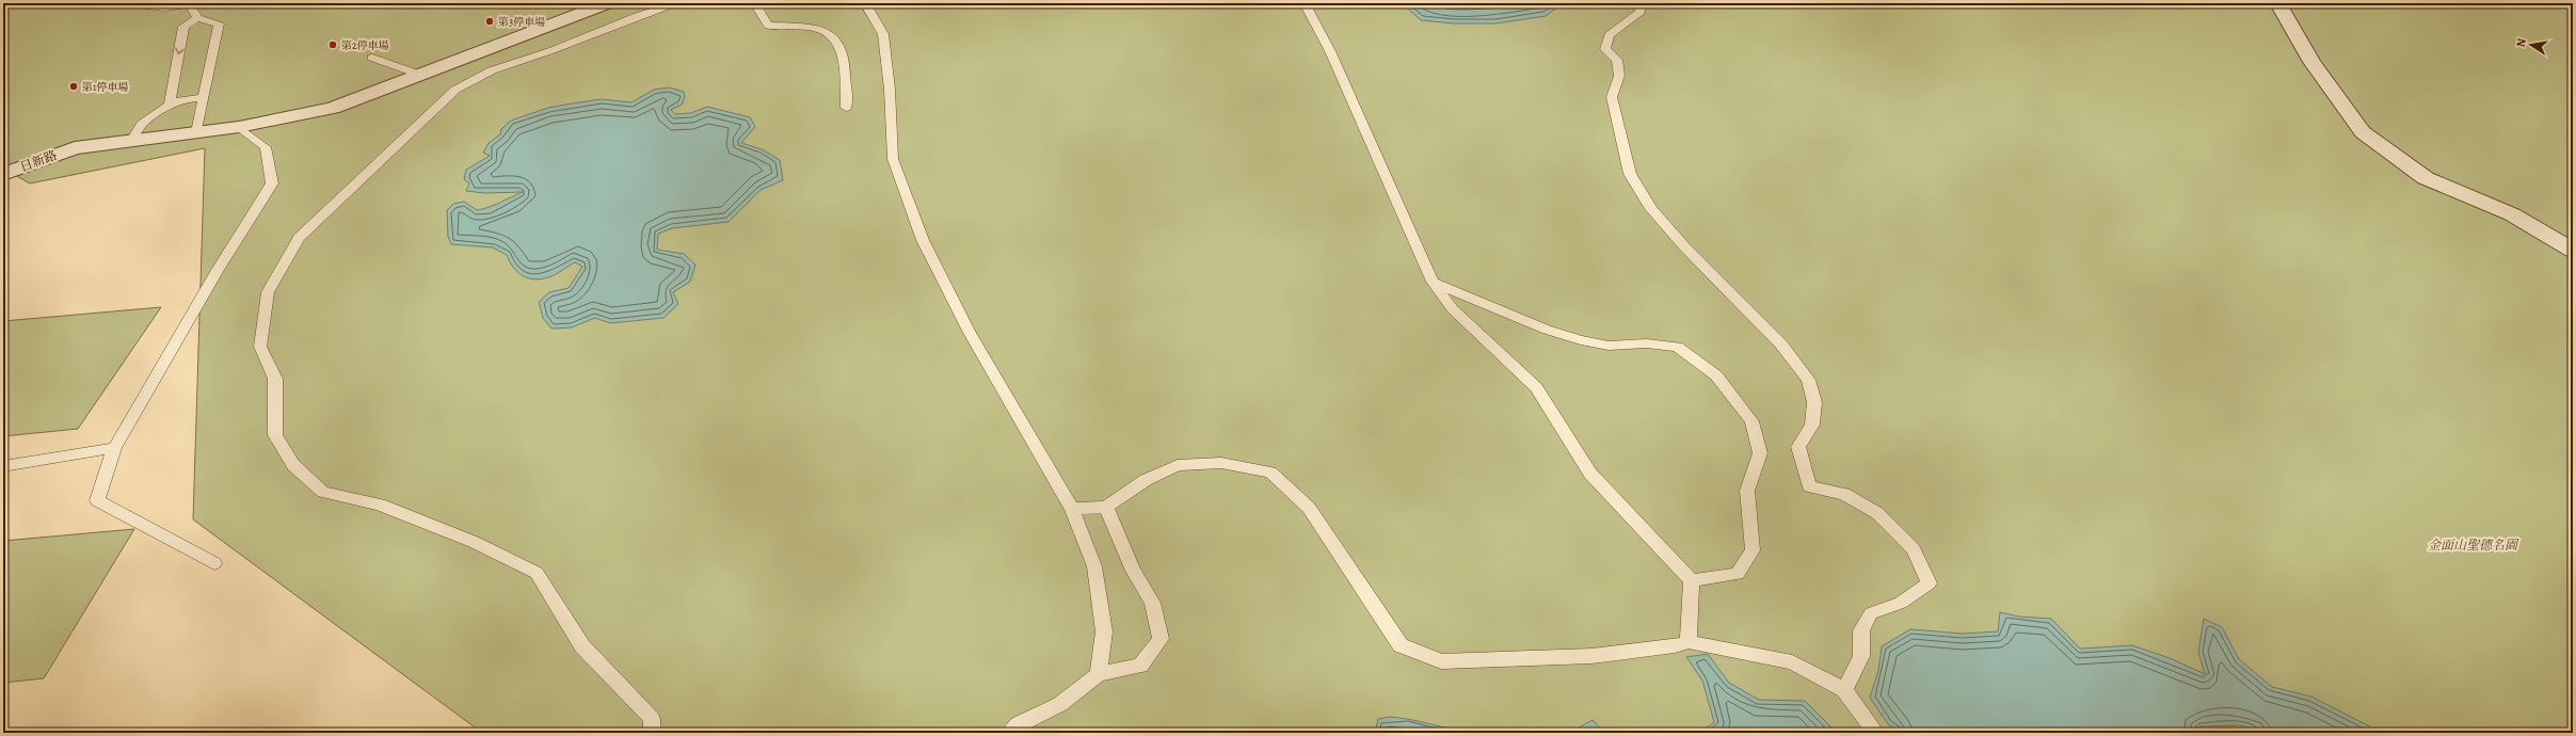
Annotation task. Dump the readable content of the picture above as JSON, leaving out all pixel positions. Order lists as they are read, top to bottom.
{
  "streets": {
    "street": ["日新路"]
  },
  "parks": ["金面山聖德名園"],
  "places": ["第3停車場", "第2停車場", "第1停車場"],
  "north": "left"
}
